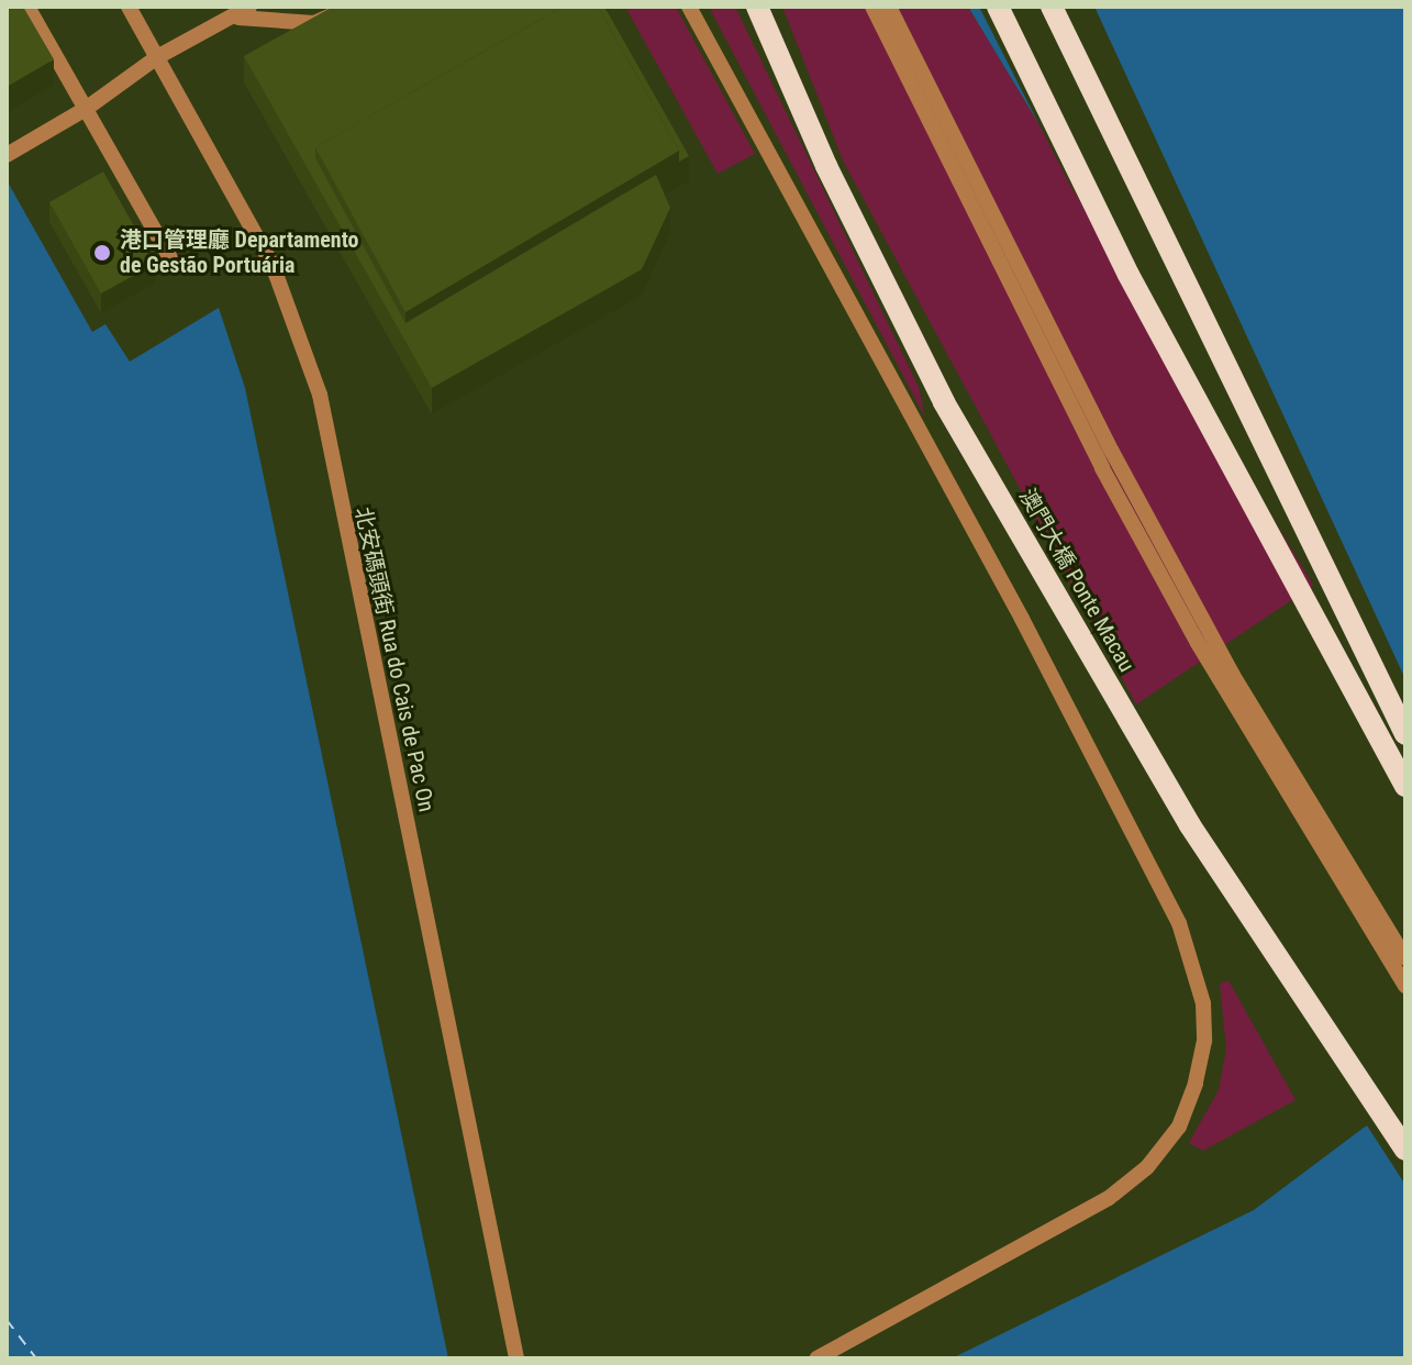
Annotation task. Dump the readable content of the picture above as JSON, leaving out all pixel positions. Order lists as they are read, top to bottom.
{
  "streets": {
    "main road": ["澳門大橋 Ponte Macau"],
    "street": ["北安碼頭街 Rua do Cais de Pac On"]
  },
  "places": ["港口管理廳 Departamento de Gestão Portuária"]
}
